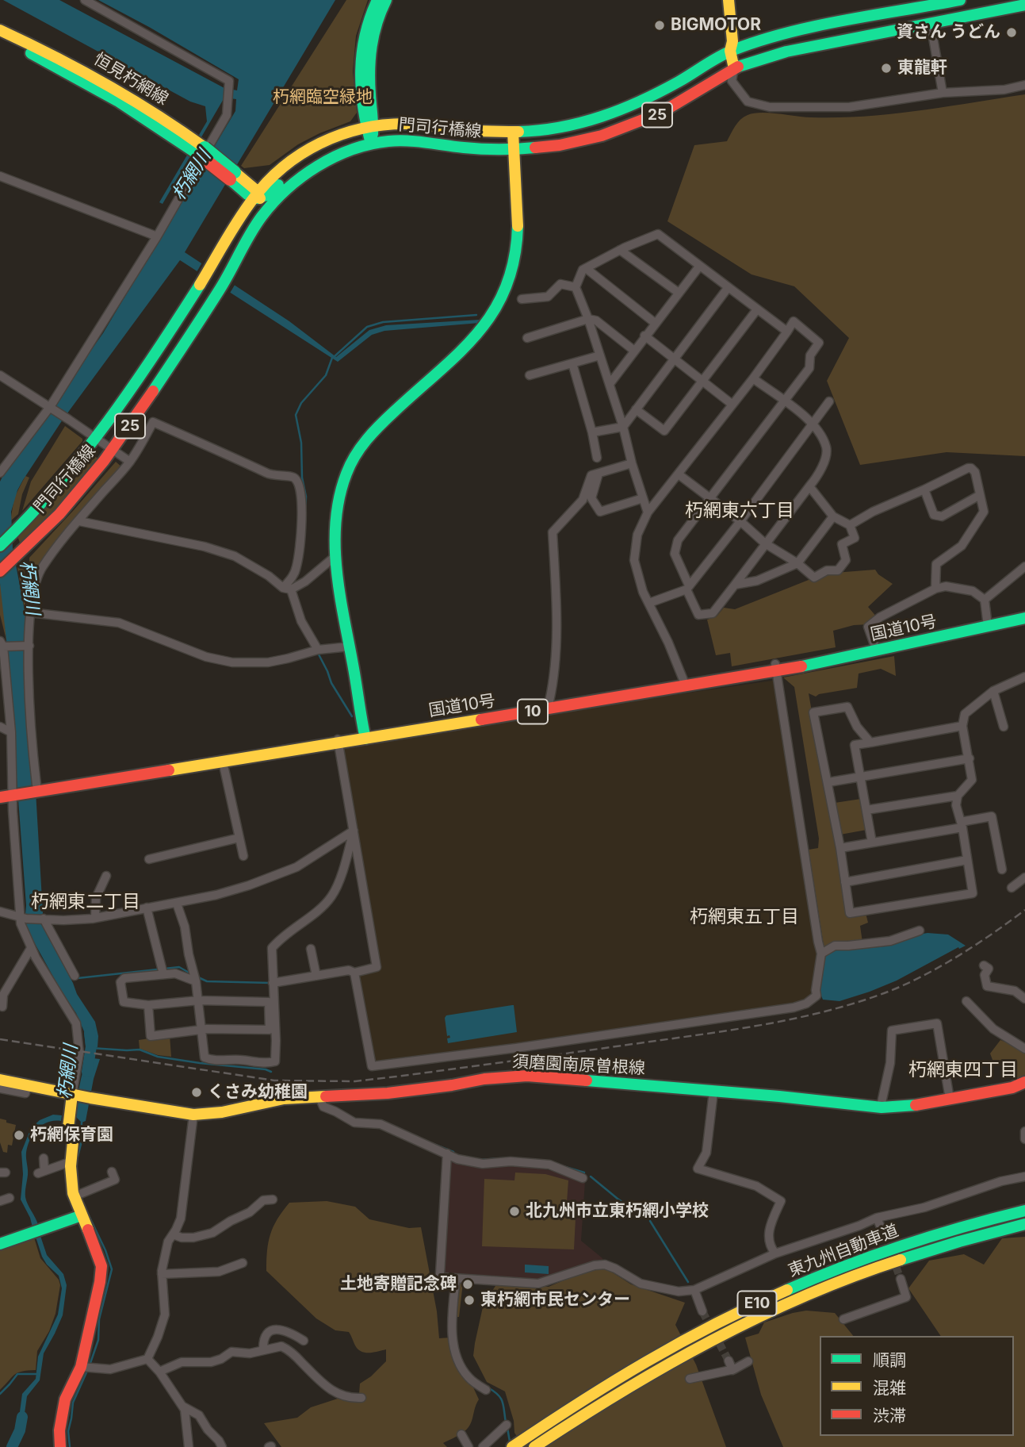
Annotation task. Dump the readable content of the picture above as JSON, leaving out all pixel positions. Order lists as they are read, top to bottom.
{
  "streets": {
    "main road": [
      "恒見朽網線",
      "25",
      "門司行橋線",
      "国道10号",
      "10",
      "須磨園南原曽根線",
      "東九州自動車道",
      "E10"
    ]
  },
  "crossings": [
    ["恒見朽網線", "門司行橋線"]
  ],
  "districts": [
    "朽網東六丁目",
    "朽網東二丁目",
    "朽網東五丁目",
    "朽網東四丁目"
  ],
  "water": ["朽網川"],
  "parks": ["朽網臨空緑地"],
  "places": [
    "BIGMOTOR",
    "資さん うどん",
    "東龍軒",
    "くさみ幼稚園",
    "朽網保育園",
    "北九州市立東朽網小学校",
    "土地寄贈記念碑",
    "東朽網市民センター"
  ],
  "legend": ["順調", "混雑", "渋滞"]
}
